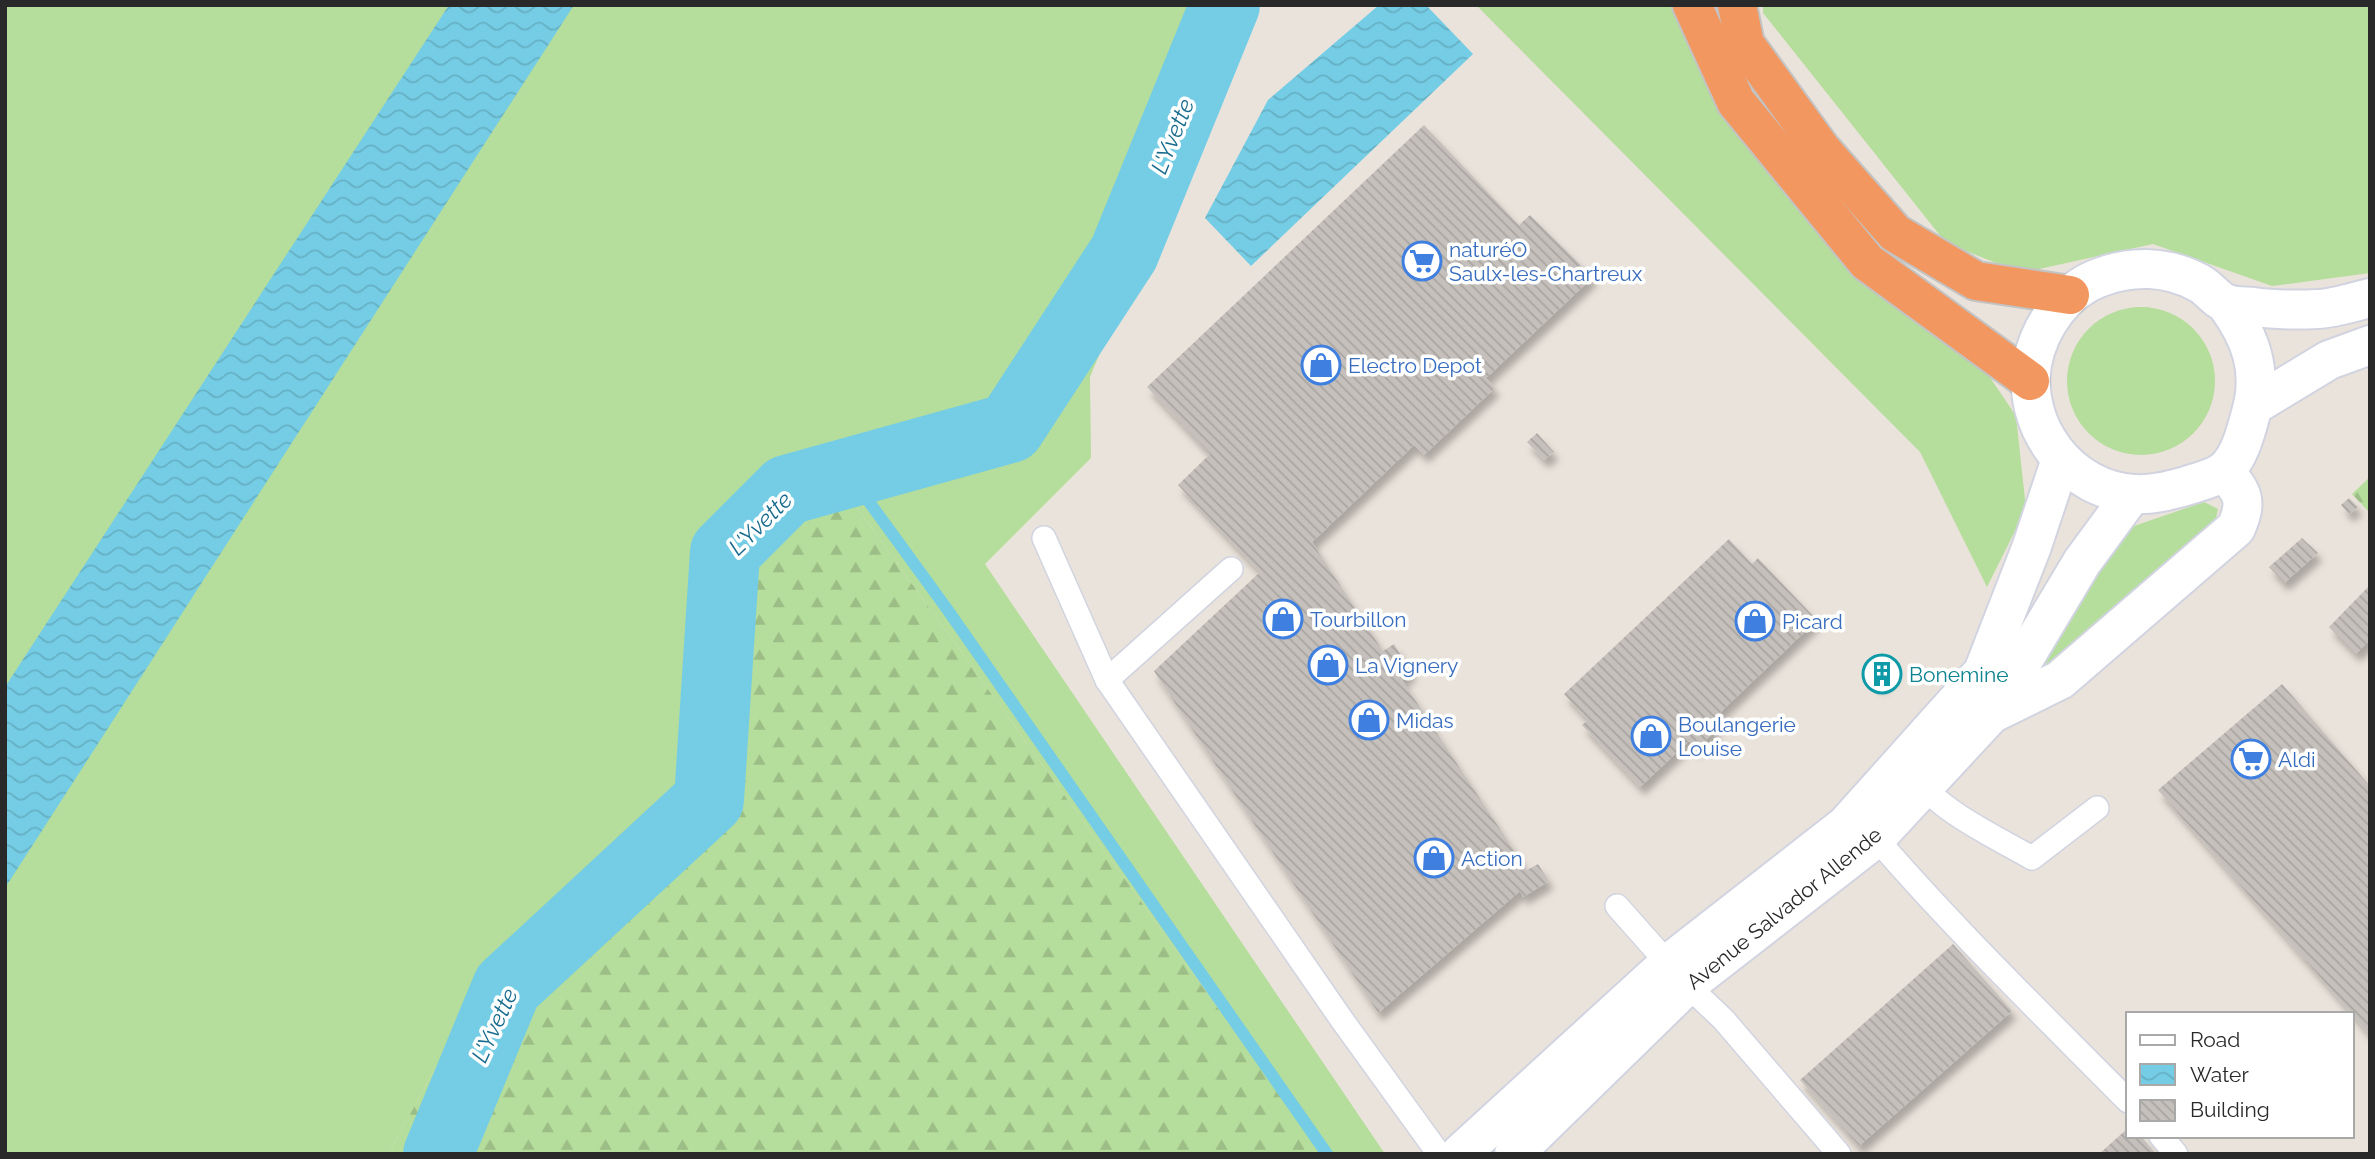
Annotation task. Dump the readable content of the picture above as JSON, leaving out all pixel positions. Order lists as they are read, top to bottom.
{
  "streets": {
    "main road": ["Avenue Salvador Allende"]
  },
  "water": ["L'Yvette"],
  "places": {
    "supermarket": ["naturéO Saulx-les-Chartreux", "Aldi"],
    "shop": [
      "Electro Depot",
      "Tourbillon",
      "Picard",
      "La Vignery",
      "Midas",
      "Boulangerie Louise",
      "Action"
    ],
    "building": ["Bonemine"]
  },
  "legend": ["Road", "Water", "Building"]
}
